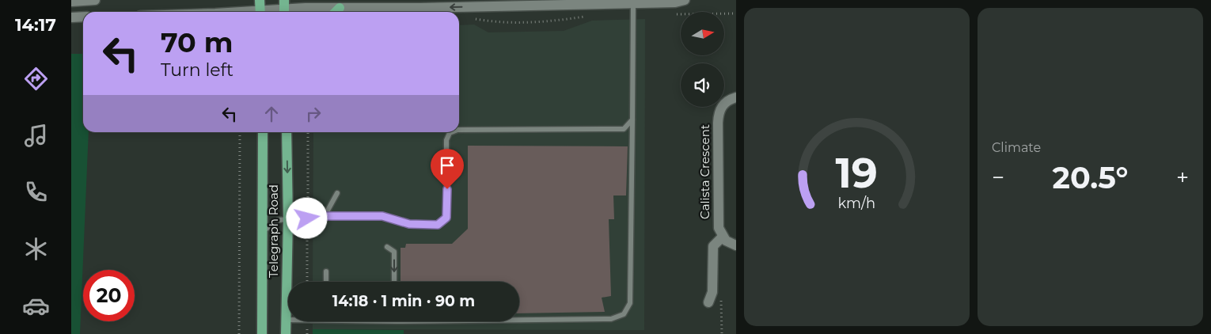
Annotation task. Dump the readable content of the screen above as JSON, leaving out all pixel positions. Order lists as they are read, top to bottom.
{
  "streets": {
    "main road": ["Calista Crescent", "Telegraph Road"]
  },
  "north": "right",
  "page": {
    "tabs": "14:17",
    "tile": "Climate",
    "turn": ["70 m", "Turn left"],
    "heat": ["−", "20.5°", "+"],
    "limit": "20",
    "trip": "14:18 · 1 min · 90 m",
    "gauge": ["19", "km/h"]
  }
}
